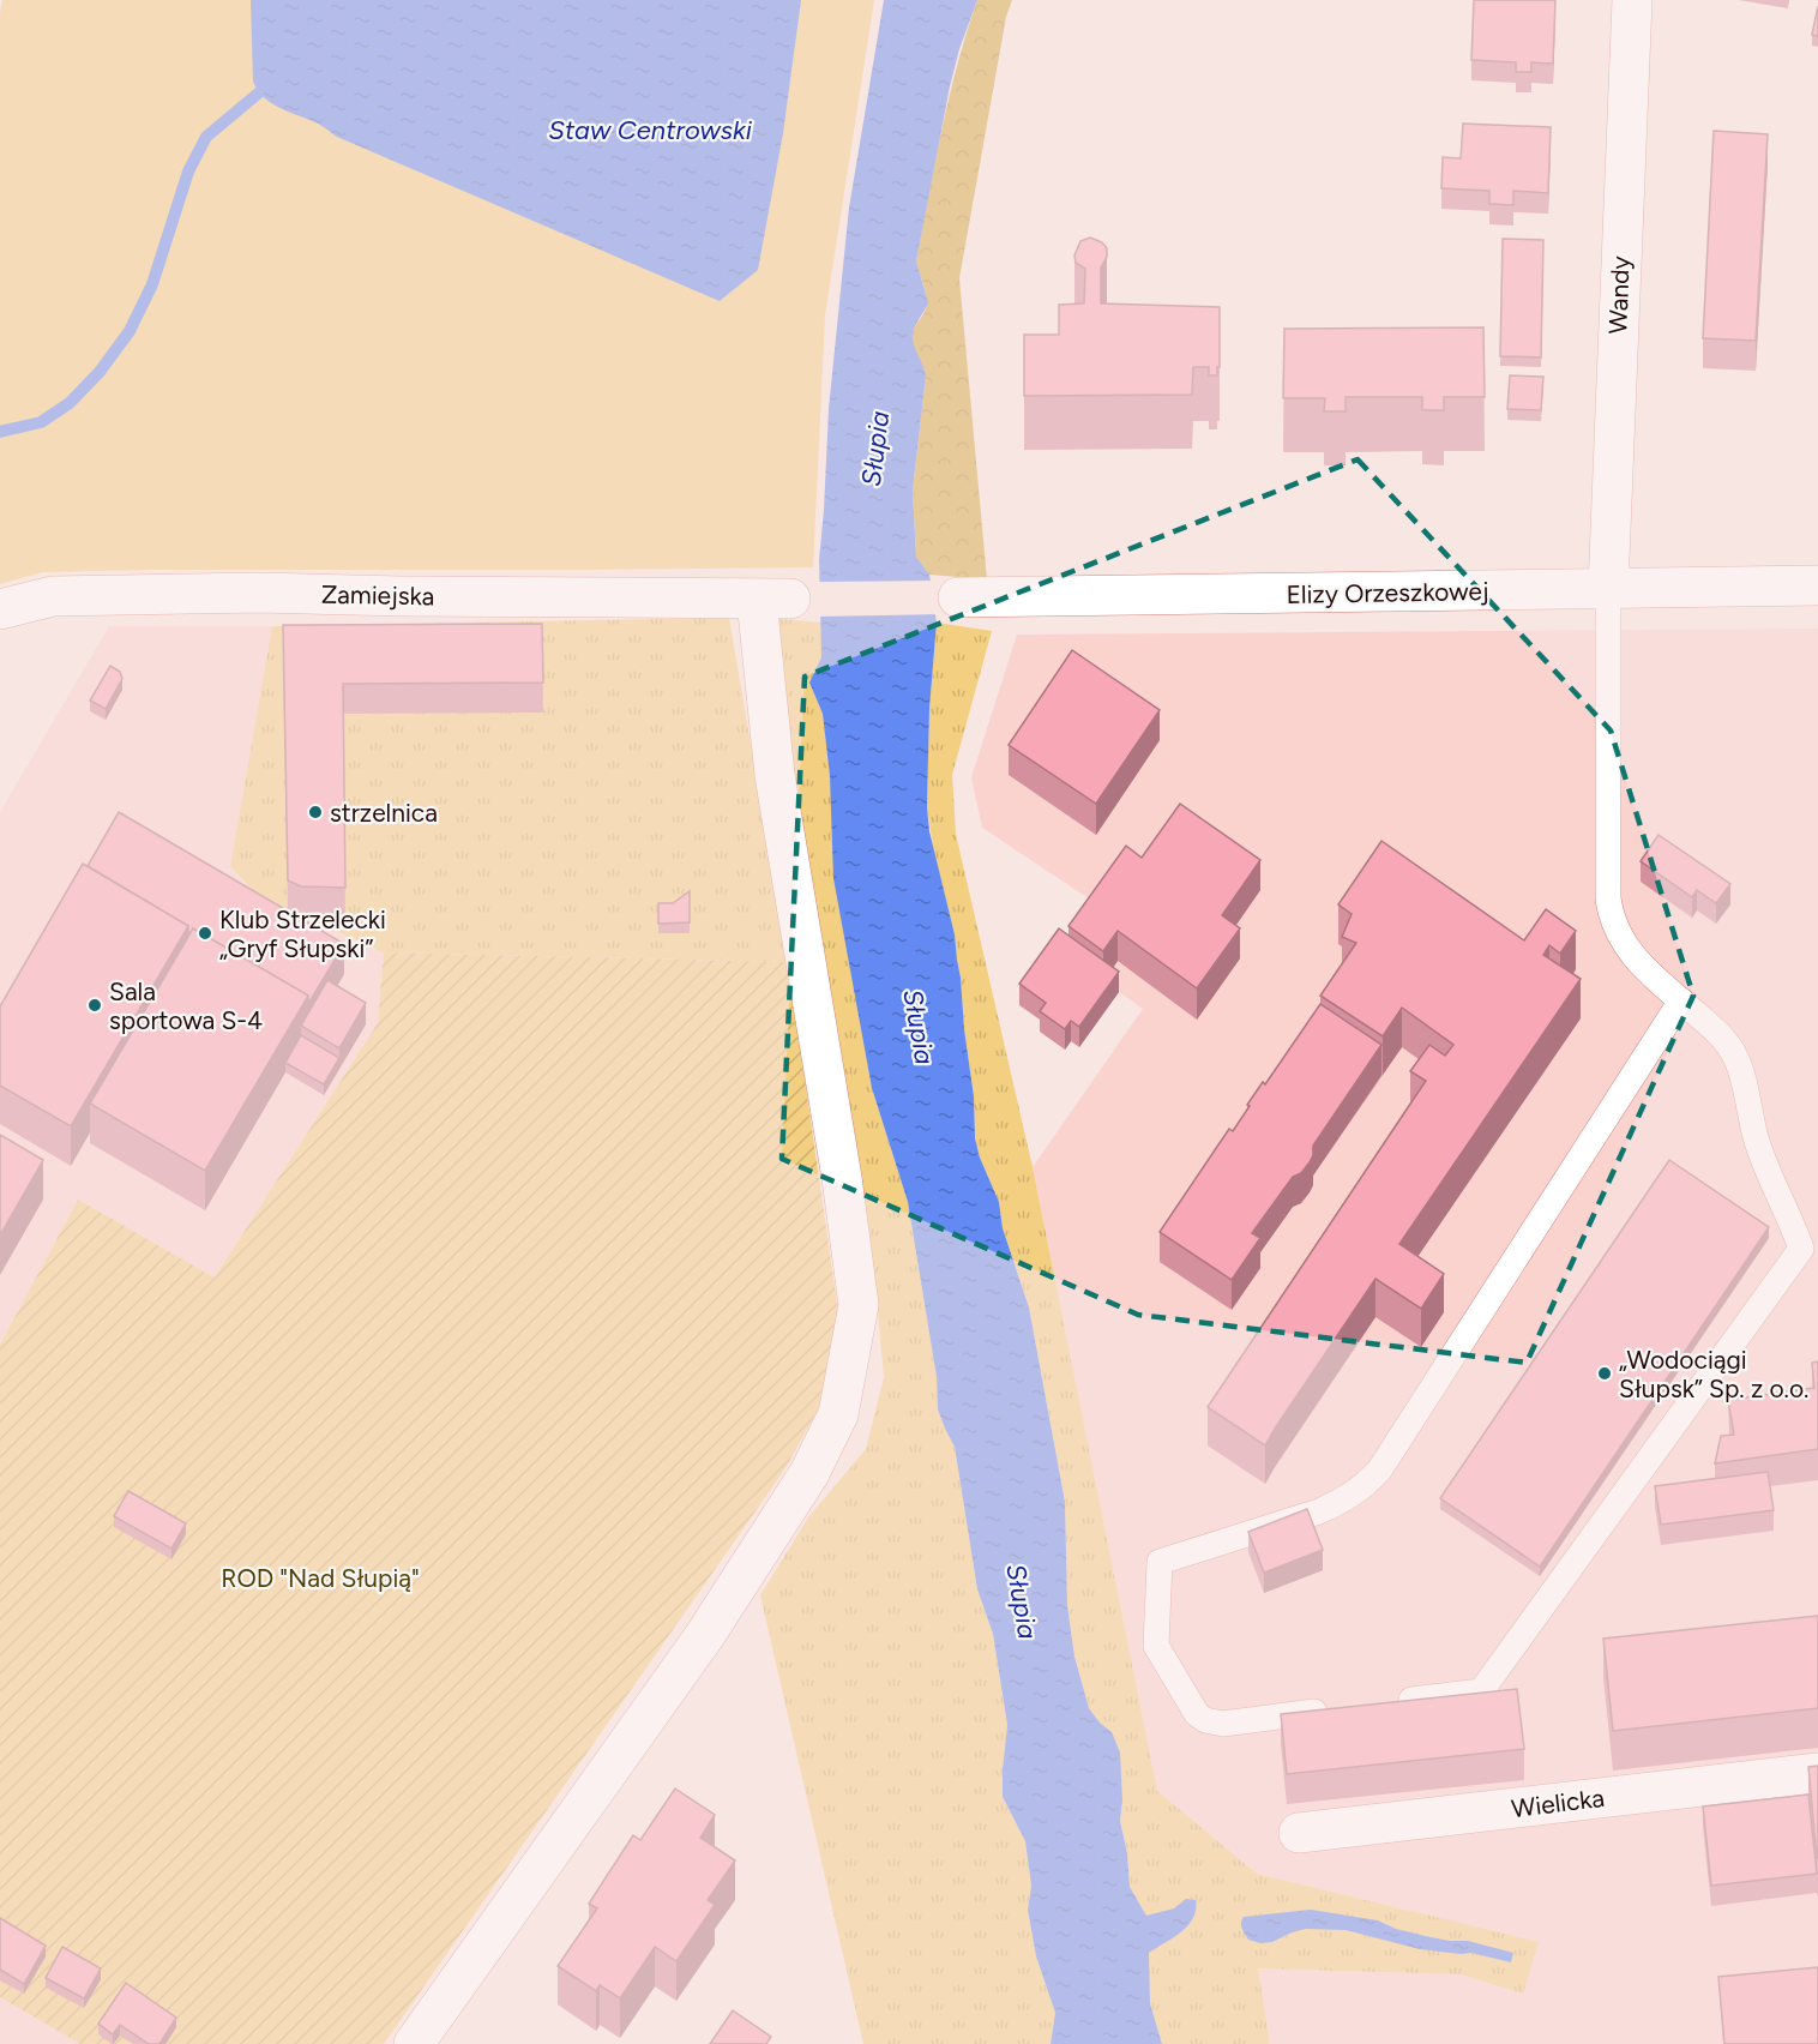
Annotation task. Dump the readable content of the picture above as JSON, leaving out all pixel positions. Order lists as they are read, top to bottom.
{
  "streets": {
    "street": [
      "Wandy",
      "Elizy Orzeszkowej",
      "Zamiejska",
      "Wielicka"
    ]
  },
  "crossings": [
    ["Wandy", "Elizy Orzeszkowej"]
  ],
  "water": ["Staw Centrowski", "Słupia"],
  "parks": ["ROD \"Nad Słupią\""],
  "places": [
    "strzelnica",
    "Klub Strzelecki „Gryf Słupski”",
    "Sala sportowa S-4",
    "„Wodociągi Słupsk” Sp. z o.o."
  ]
}
